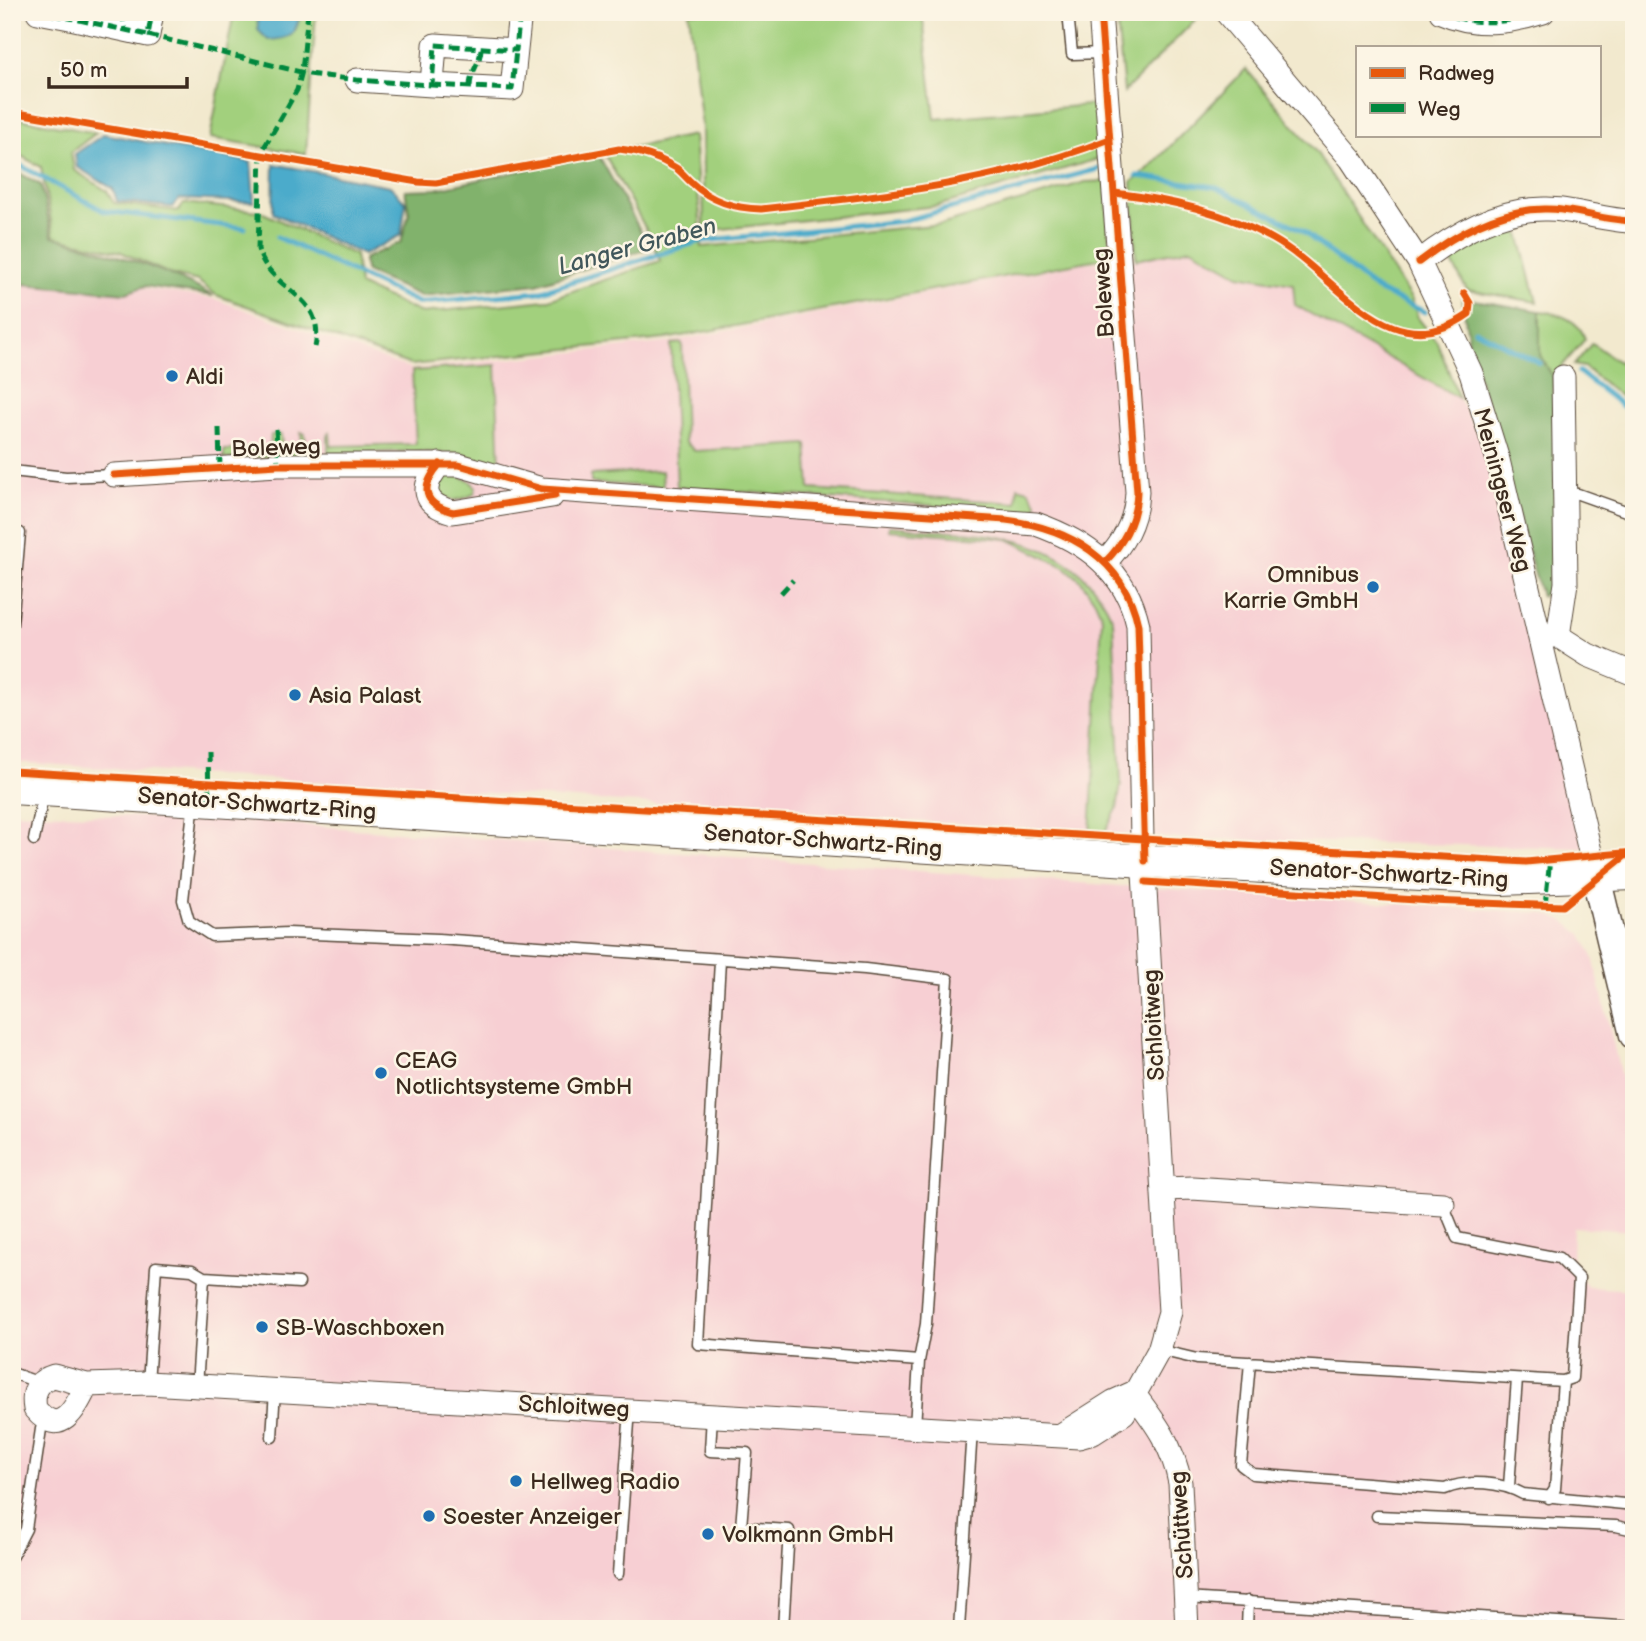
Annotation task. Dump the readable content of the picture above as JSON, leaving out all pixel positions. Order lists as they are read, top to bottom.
{
  "streets": {
    "main road": ["Senator-Schwartz-Ring"],
    "street": [
      "Boleweg",
      "Meiningser Weg",
      "Schloitweg",
      "Schüttweg"
    ]
  },
  "crossings": [
    ["Boleweg", "Senator-Schwartz-Ring"],
    ["Boleweg", "Schloitweg"],
    ["Meiningser Weg", "Senator-Schwartz-Ring"],
    ["Senator-Schwartz-Ring", "Schloitweg"],
    ["Schloitweg", "Schüttweg"]
  ],
  "water": ["Langer Graben"],
  "places": [
    "Aldi",
    "Omnibus Karrie GmbH",
    "Asia Palast",
    "CEAG Notlichtsysteme GmbH",
    "SB-Waschboxen",
    "Hellweg Radio",
    "Soester Anzeiger",
    "Volkmann GmbH"
  ],
  "legend": ["Radweg", "Weg"],
  "scale_bar": "50 m"
}
